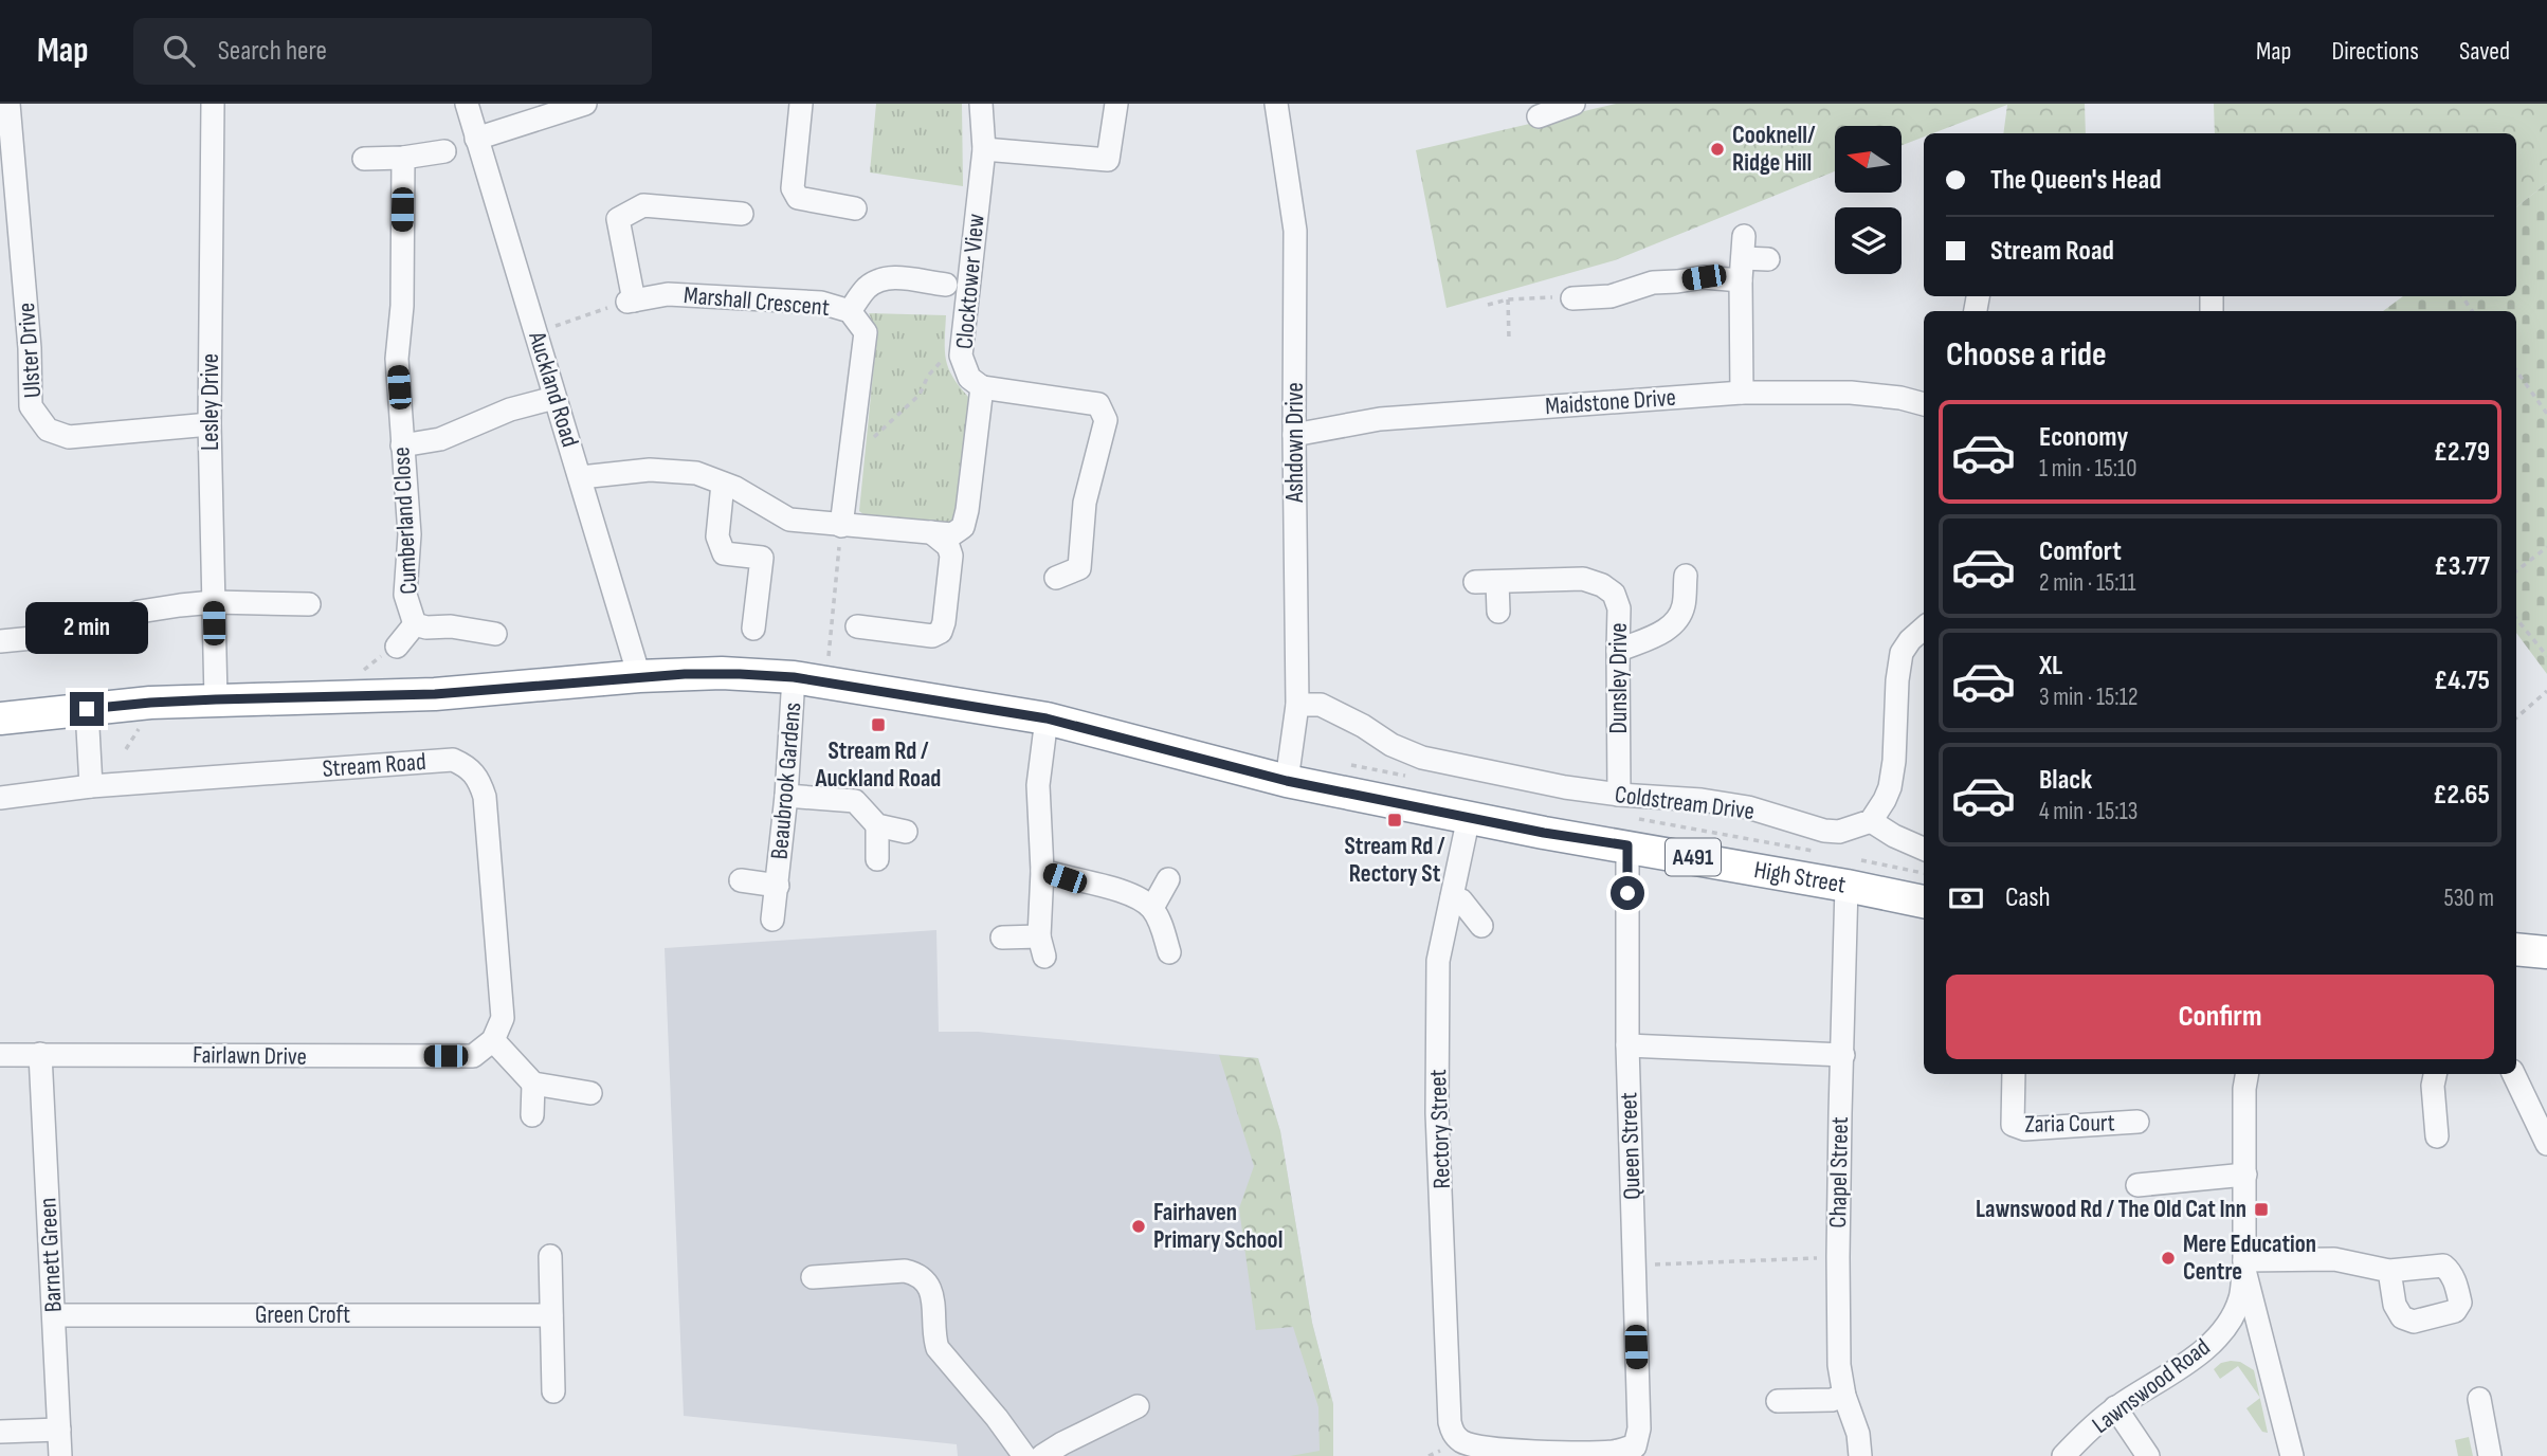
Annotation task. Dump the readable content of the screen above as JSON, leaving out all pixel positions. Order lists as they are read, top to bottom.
{
  "streets": {
    "highway": ["A491", "High Street"],
    "street": [
      "Clocktower View",
      "Marshall Crescent",
      "Ulster Drive",
      "Auckland Road",
      "Lesley Drive",
      "Maidstone Drive",
      "Ashdown Drive",
      "Cumberland Close",
      "Dunsley Drive",
      "Stream Road",
      "Beaubrook Gardens",
      "Coldstream Drive",
      "Fairlawn Drive",
      "Zaria Court",
      "Rectory Street",
      "Queen Street",
      "Chapel Street",
      "Barnett Green",
      "Green Croft",
      "Lawnswood Road"
    ]
  },
  "crossings": [
    ["Ulster Drive", "Lesley Drive"],
    ["Auckland Road", "A491"],
    ["Lesley Drive", "A491"],
    ["Maidstone Drive", "Ashdown Drive"],
    ["Ashdown Drive", "Coldstream Drive"],
    ["Ashdown Drive", "A491"],
    ["Dunsley Drive", "Coldstream Drive"],
    ["Stream Road", "Fairlawn Drive"],
    ["Beaubrook Gardens", "A491"],
    ["A491", "High Street"],
    ["A491", "Rectory Street"],
    ["A491", "Queen Street"],
    ["High Street", "Queen Street"],
    ["High Street", "Chapel Street"],
    ["Fairlawn Drive", "Barnett Green"],
    ["Rectory Street", "Queen Street"],
    ["Barnett Green", "Green Croft"]
  ],
  "places": {
    "other": ["Cooknell/ Ridge Hill", "Fairhaven Primary School", "Mere Education Centre"],
    "transit": ["Stream Rd / Auckland Road", "Stream Rd / Rectory St", "Lawnswood Rd / The Old Cat Inn"]
  },
  "north": "left",
  "page": {
    "header": "Map",
    "search": "Search here",
    "nav": ["Map", "Directions", "Saved"],
    "banner": ["The Queen's Head", "Stream Road"],
    "heading": "Choose a ride",
    "list": [
      {
        "name": "Economy",
        "note": "1 min · 15:10",
        "value": "£2.79"
      },
      {
        "name": "Comfort",
        "note": "2 min · 15:11",
        "value": "£3.77"
      },
      {
        "name": "XL",
        "note": "3 min · 15:12",
        "value": "£4.75"
      },
      {
        "name": "Black",
        "note": "4 min · 15:13",
        "value": "£2.65"
      }
    ],
    "bubble": "2 min",
    "pay": ["Cash", "530 m"],
    "buttons": "Confirm"
  }
}
